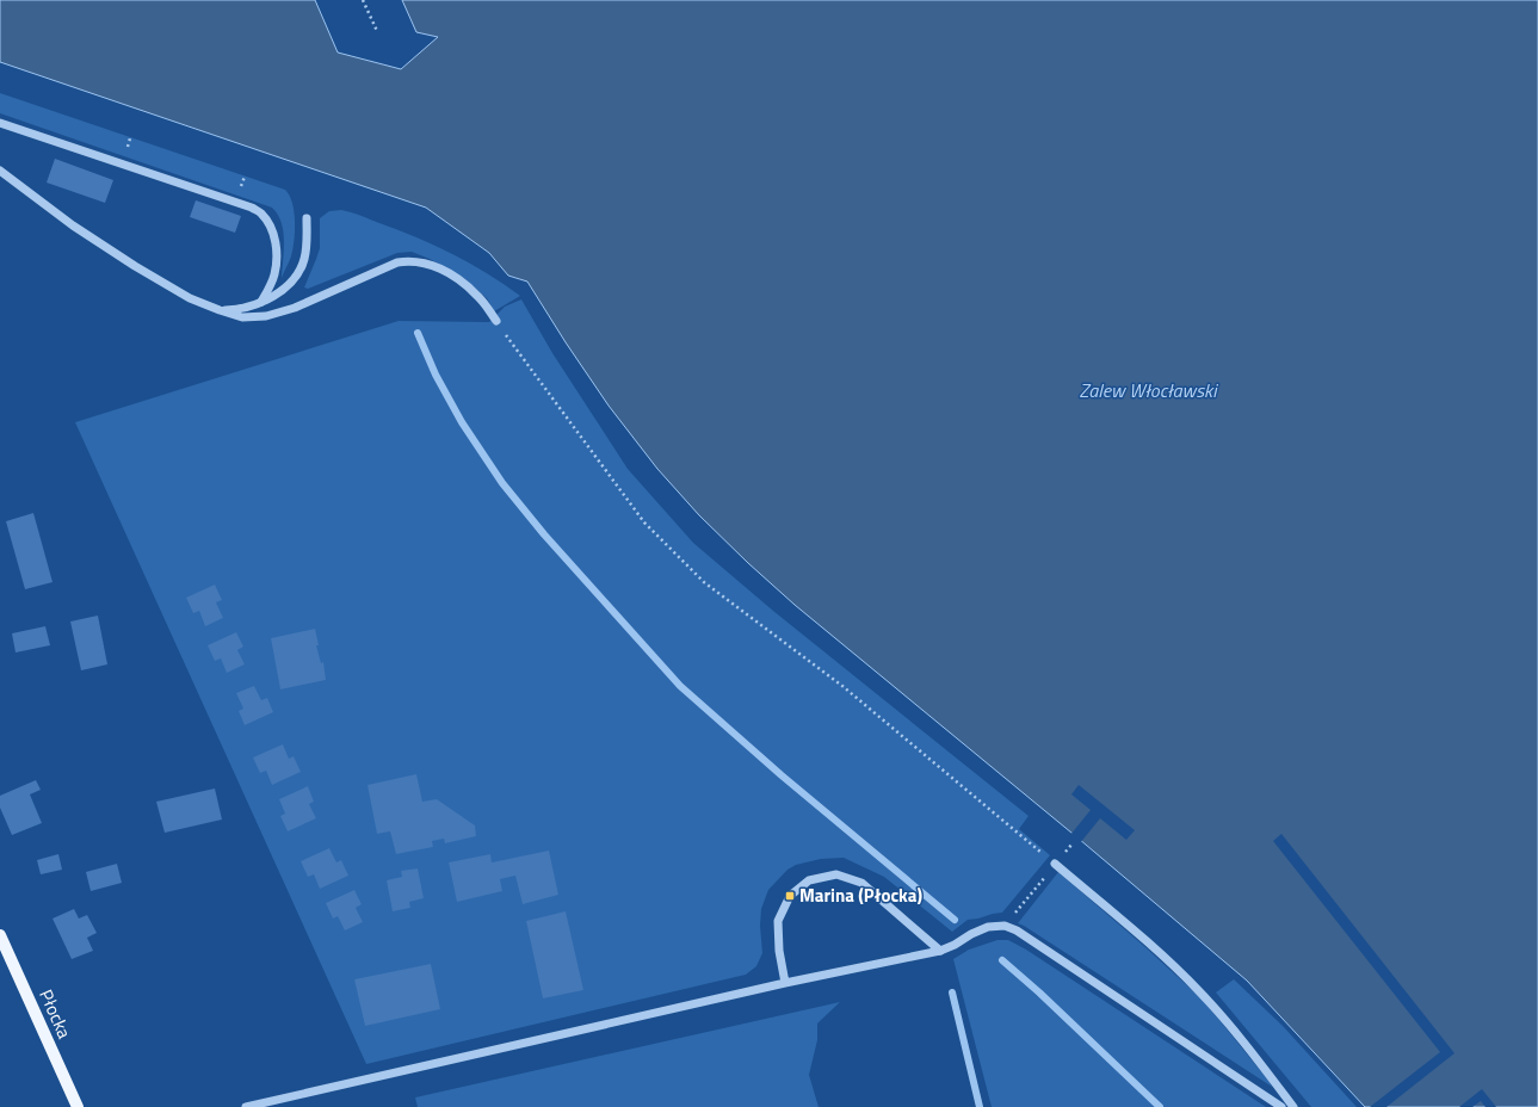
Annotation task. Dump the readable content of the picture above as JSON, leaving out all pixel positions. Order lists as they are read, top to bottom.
{
  "streets": {
    "main road": ["Płocka"]
  },
  "water": ["Zalew Włocławski"],
  "places": {
    "transit": ["Marina (Płocka)"]
  }
}
